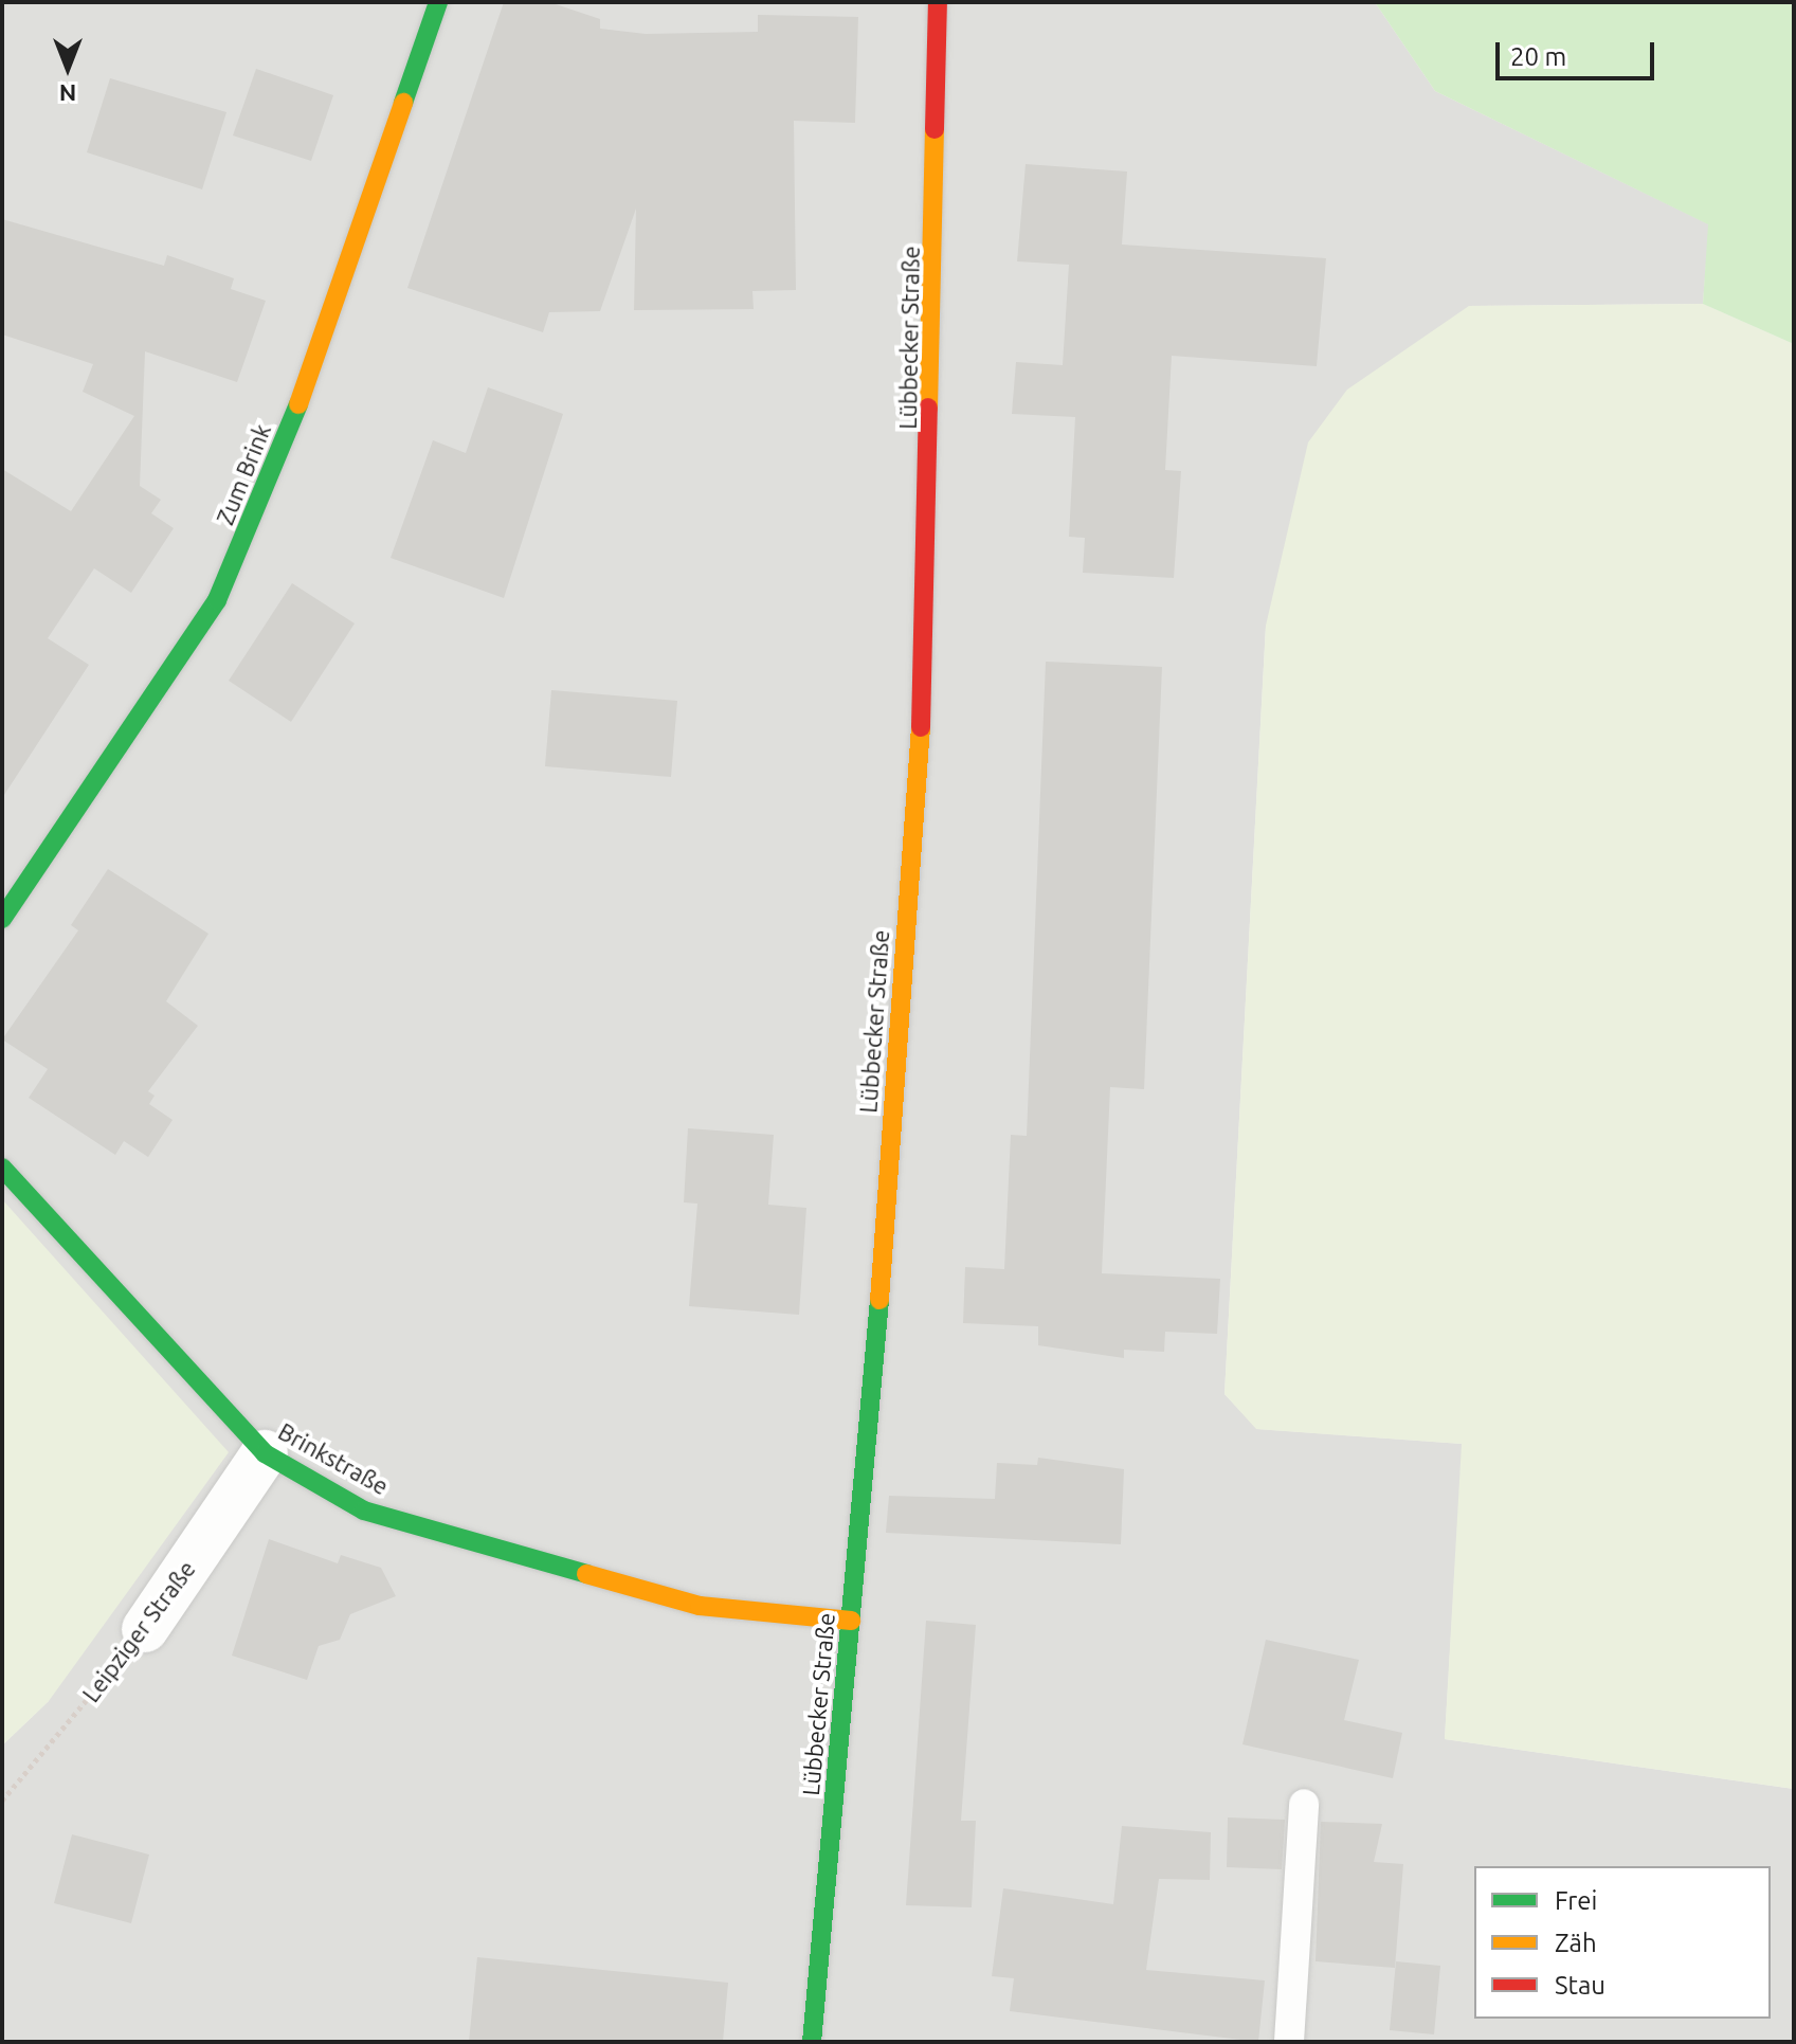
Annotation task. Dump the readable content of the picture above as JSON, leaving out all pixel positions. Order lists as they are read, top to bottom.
{
  "streets": {
    "main road": ["Lübbecker Straße", "Zum Brink", "Brinkstraße"],
    "street": ["Leipziger Straße"]
  },
  "crossings": [
    ["Lübbecker Straße", "Brinkstraße"],
    ["Brinkstraße", "Leipziger Straße"]
  ],
  "legend": ["Frei", "Zäh", "Stau"],
  "scale_bar": "20 m",
  "north": "bottom"
}
